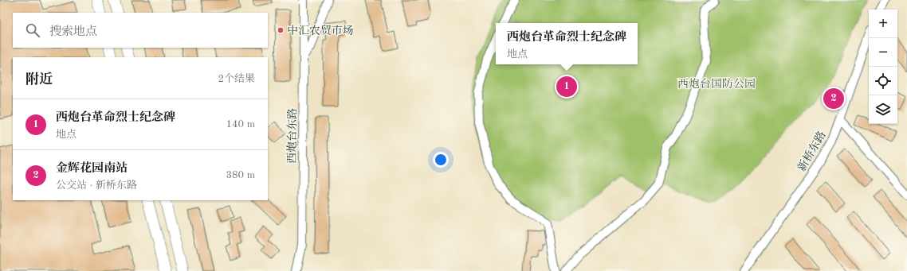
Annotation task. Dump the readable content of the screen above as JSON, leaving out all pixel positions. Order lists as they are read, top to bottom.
{
  "streets": {
    "street": ["西炮台东路", "新桥东路"]
  },
  "parks": ["西炮台国防公园"],
  "places": ["中汇农贸市场"],
  "page": {
    "map_buttons": ["+", "−"],
    "search": "搜索地点",
    "popup": ["西炮台革命烈士纪念碑", "地点"],
    "heading": ["附近", "2个结果"],
    "pins": ["1", "2"],
    "list": [
      {
        "mark": "1",
        "name": "西炮台革命烈士纪念碑",
        "note": "地点",
        "value": "140 m"
      },
      {
        "mark": "2",
        "name": "金辉花园南站",
        "note": "公交站 · 新桥东路",
        "value": "380 m"
      }
    ]
  }
}
